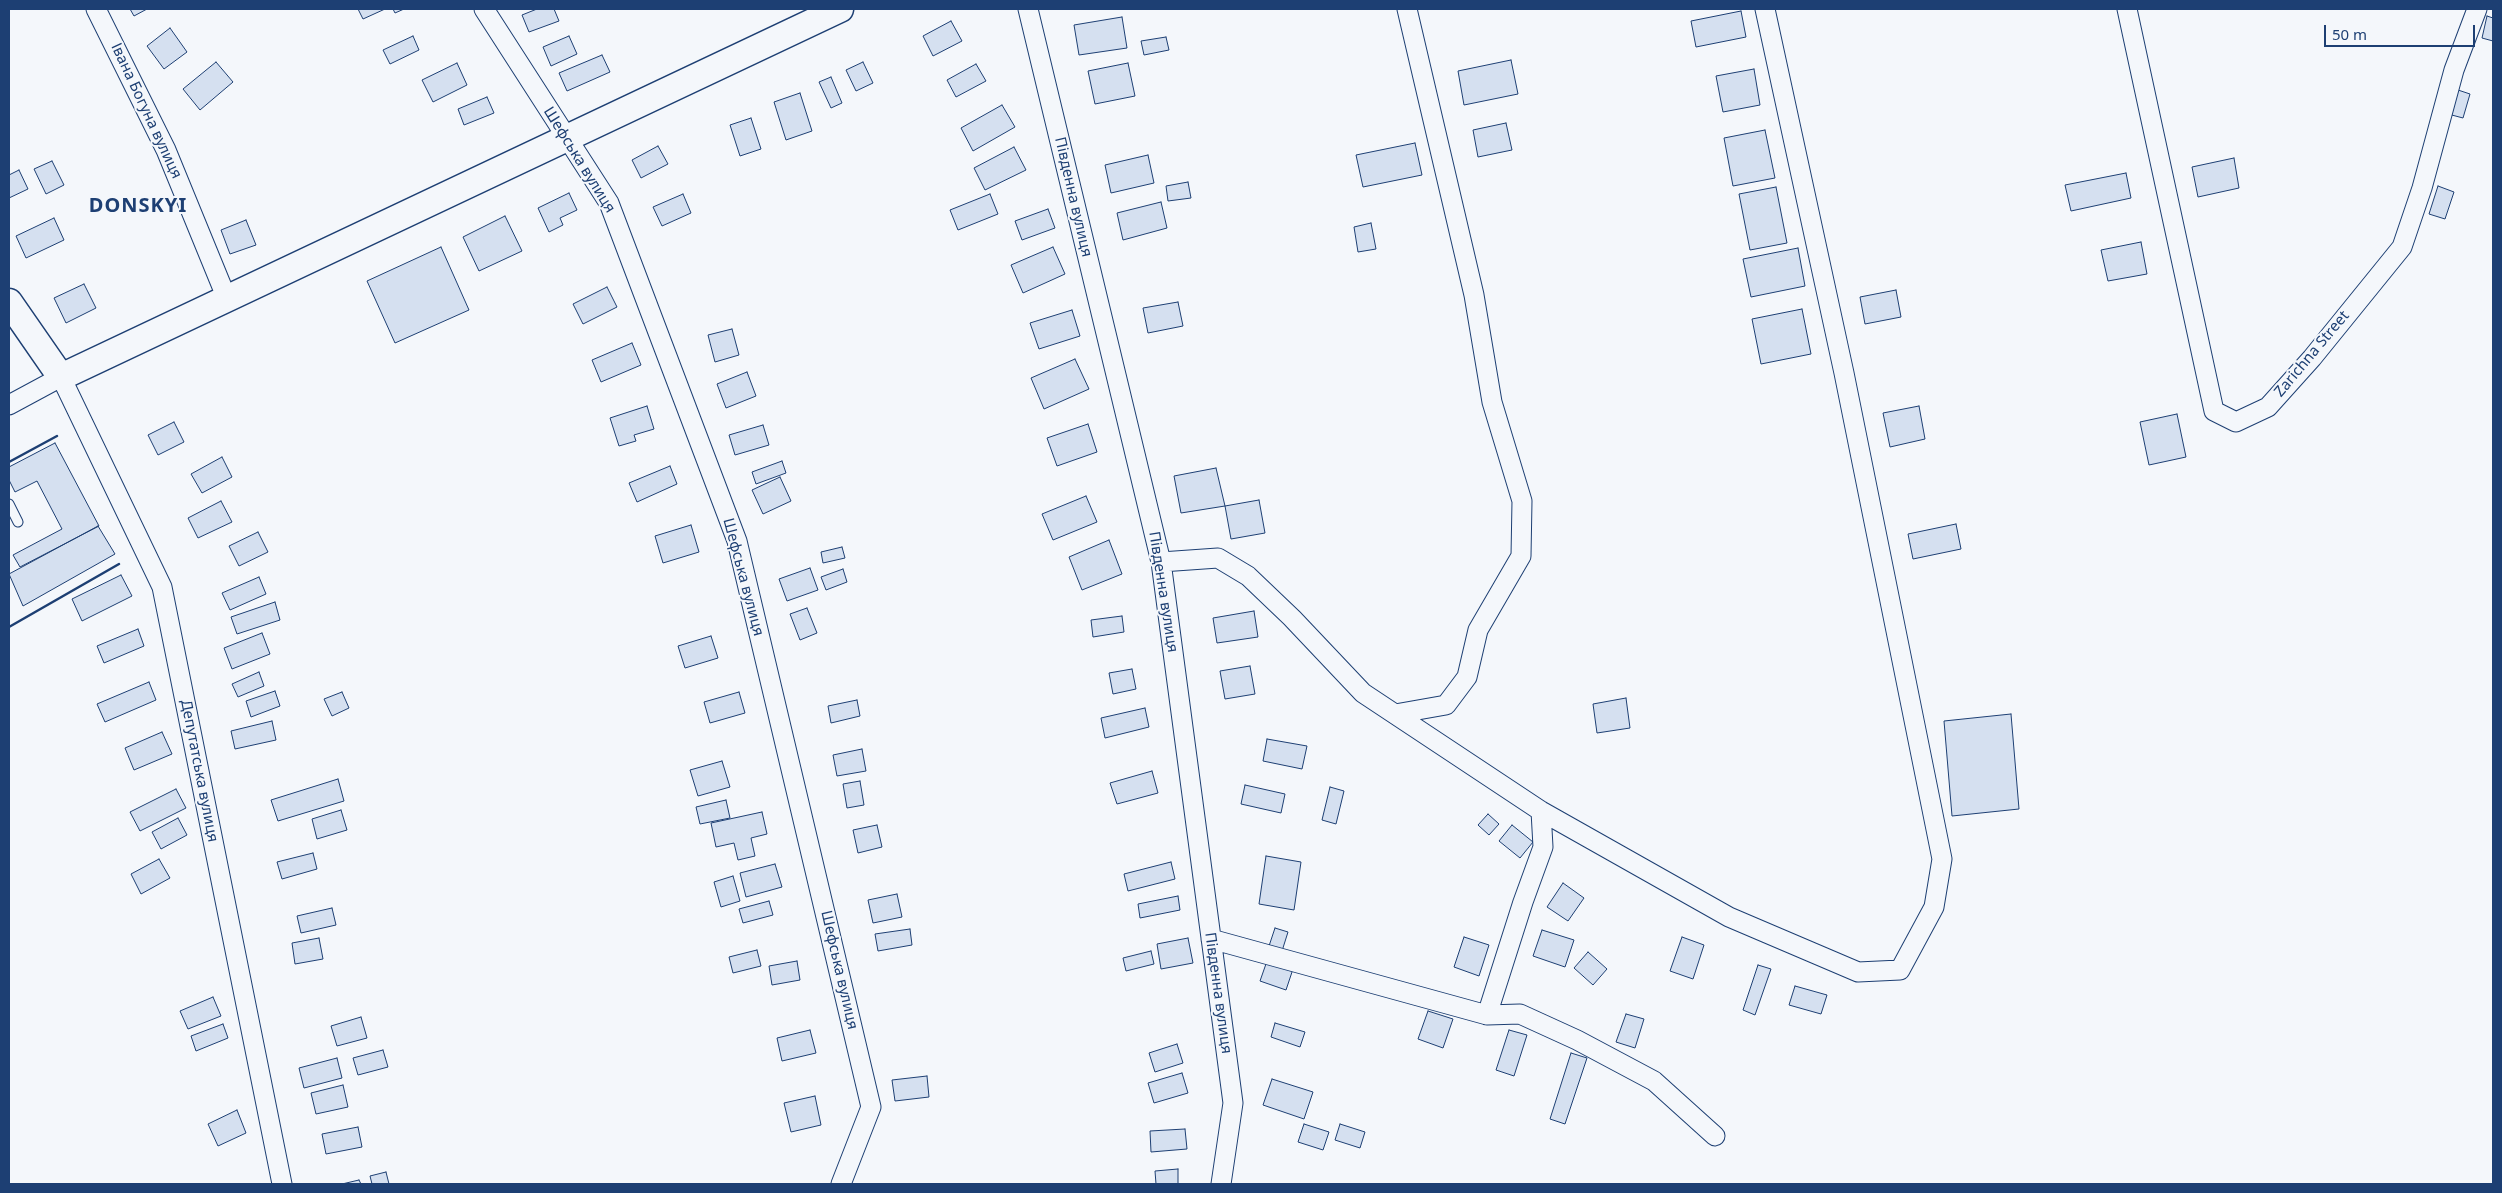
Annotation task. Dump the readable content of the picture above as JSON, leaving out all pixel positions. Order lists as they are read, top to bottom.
{
  "streets": {
    "street": [
      "Івана Богуна вулиця",
      "Шефська вулиця",
      "Південна вулиця",
      "Zarichna Street",
      "Депутатська вулиця"
    ]
  },
  "districts": ["DONSKYI"],
  "scale_bar": "50 m"
}
